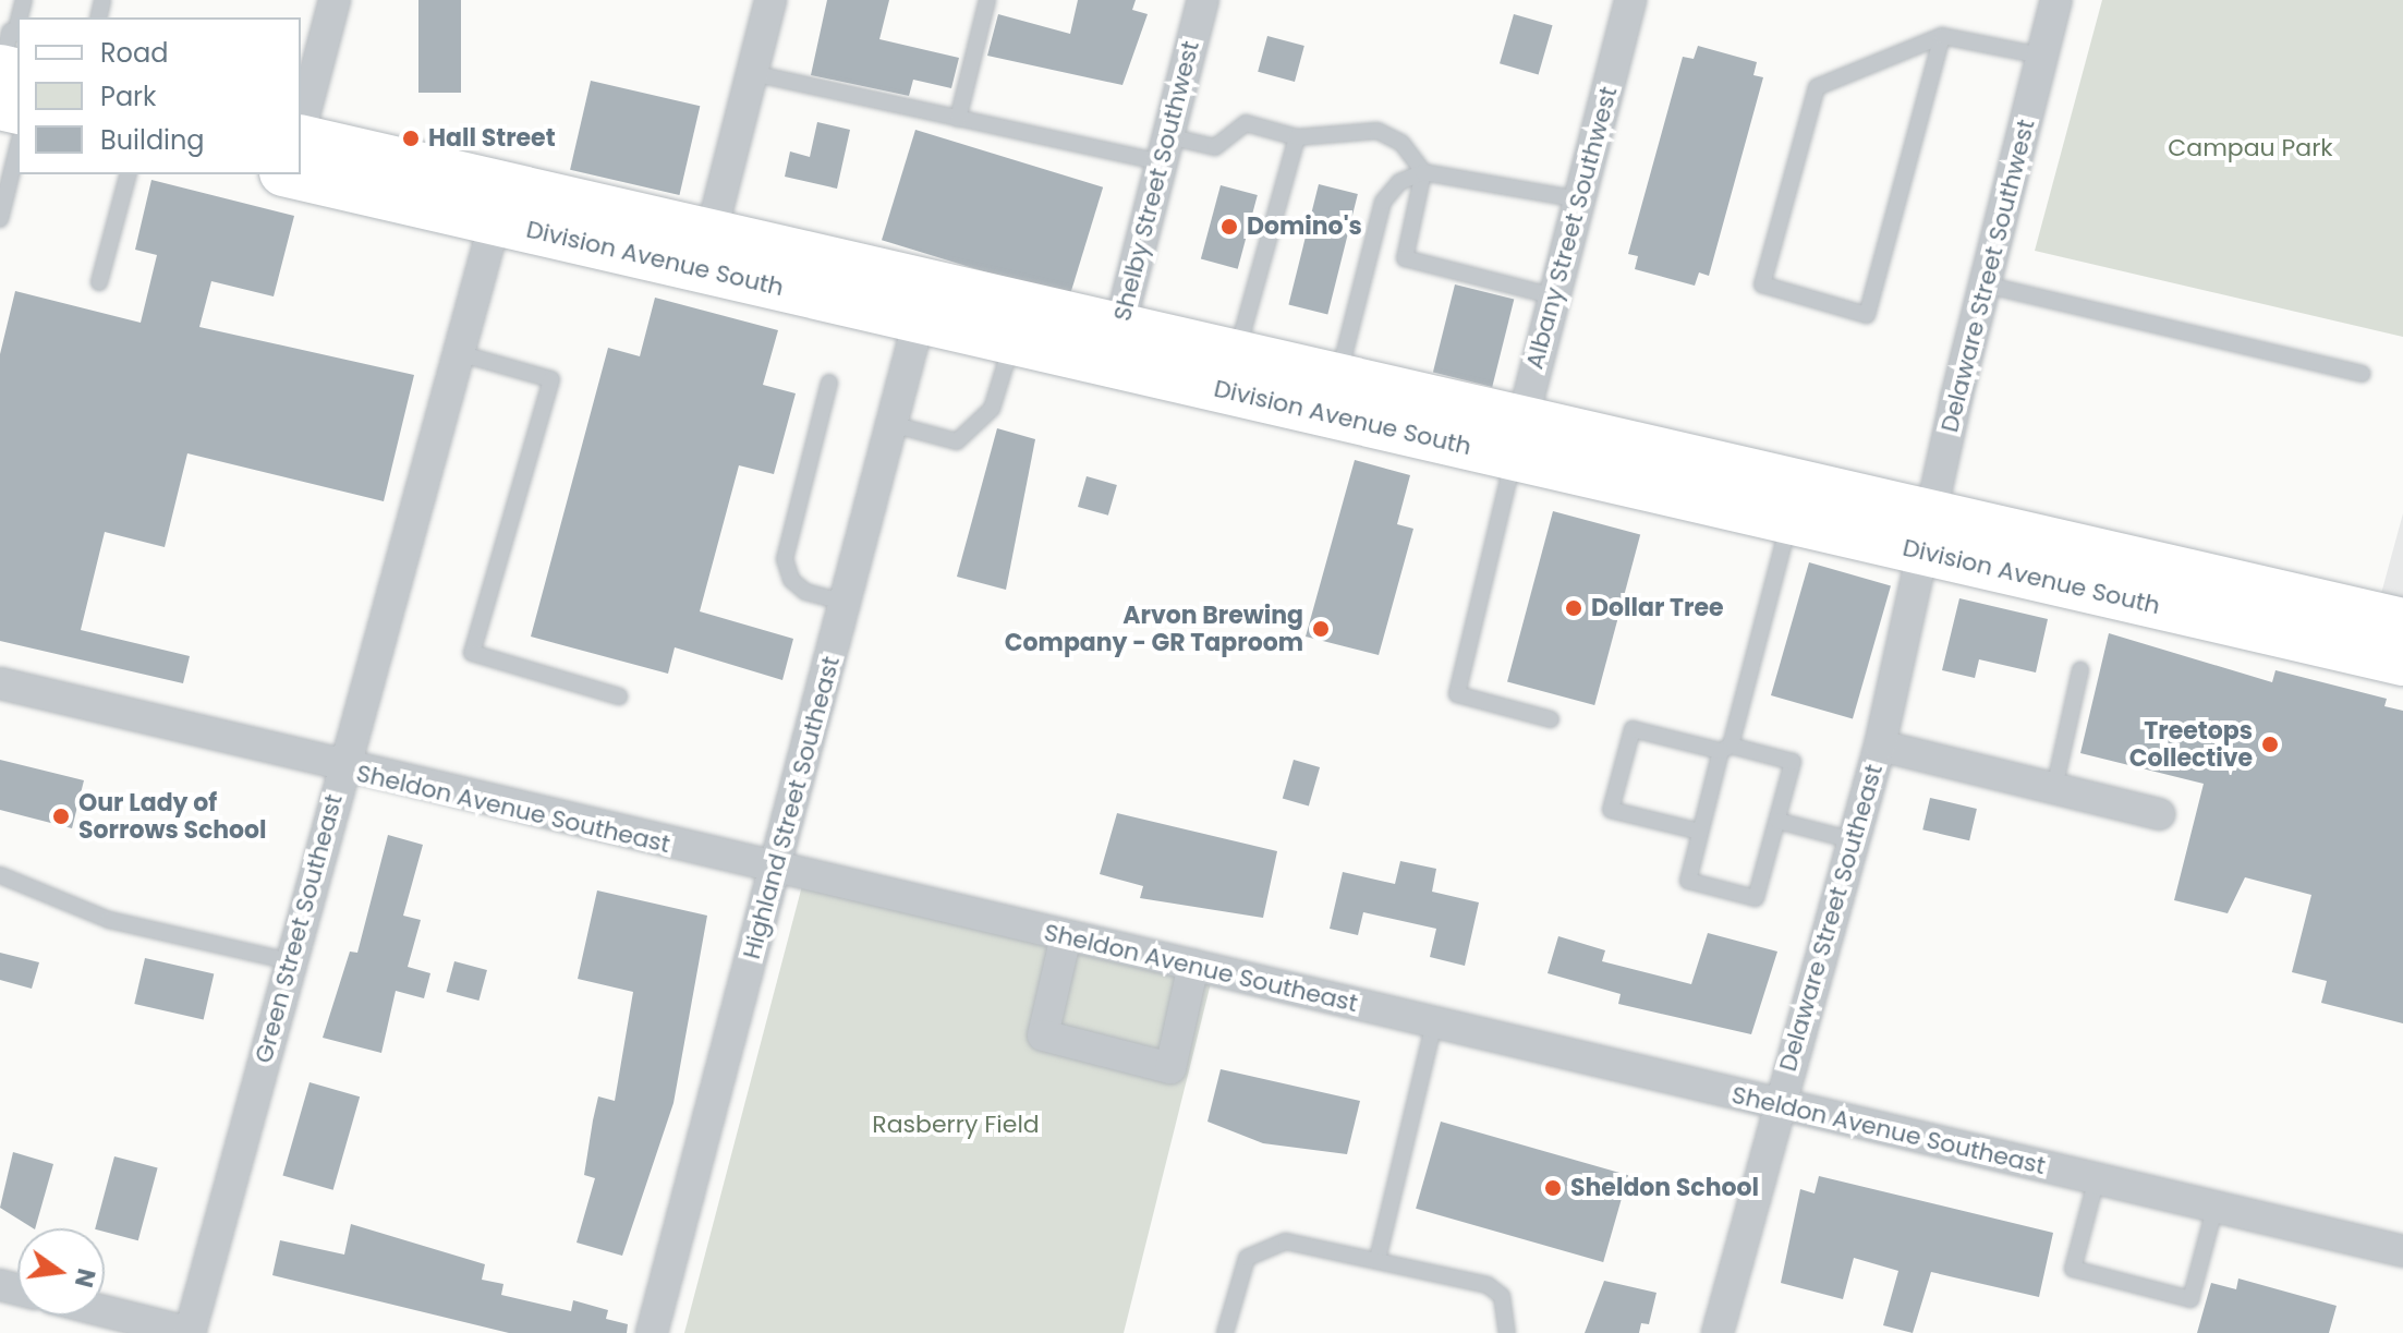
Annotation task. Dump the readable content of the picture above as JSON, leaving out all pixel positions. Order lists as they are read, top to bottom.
{
  "streets": {
    "main road": ["Division Avenue South"],
    "street": [
      "Shelby Street Southwest",
      "Albany Street Southwest",
      "Delaware Street Southwest",
      "Highland Street Southeast",
      "Sheldon Avenue Southeast",
      "Delaware Street Southeast",
      "Green Street Southeast"
    ]
  },
  "crossings": [
    ["Shelby Street Southwest", "Division Avenue South"],
    ["Albany Street Southwest", "Division Avenue South"],
    ["Division Avenue South", "Delaware Street Southwest"],
    ["Division Avenue South", "Highland Street Southeast"],
    ["Division Avenue South", "Delaware Street Southeast"],
    ["Division Avenue South", "Green Street Southeast"],
    ["Delaware Street Southwest", "Delaware Street Southeast"],
    ["Highland Street Southeast", "Sheldon Avenue Southeast"],
    ["Sheldon Avenue Southeast", "Delaware Street Southeast"],
    ["Sheldon Avenue Southeast", "Green Street Southeast"]
  ],
  "parks": ["Campau Park", "Rasberry Field"],
  "places": [
    "Hall Street",
    "Domino's",
    "Dollar Tree",
    "Arvon Brewing Company - GR Taproom",
    "Treetops Collective",
    "Our Lady of Sorrows School",
    "Sheldon School"
  ],
  "legend": ["Road", "Park", "Building"],
  "north": "right"
}
